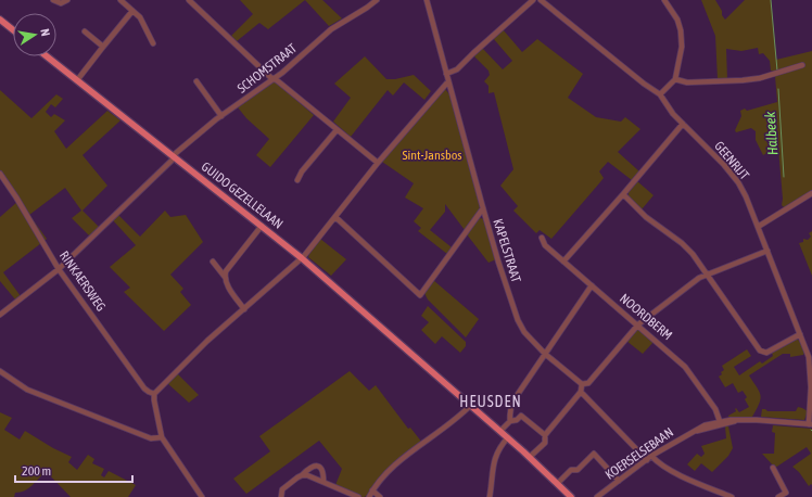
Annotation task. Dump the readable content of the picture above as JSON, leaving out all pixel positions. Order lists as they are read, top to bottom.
{
  "streets": {
    "main road": ["GUIDO GEZELLELAAN"],
    "street": [
      "SCHOMSTRAAT",
      "GEENRIJT",
      "KAPELSTRAAT",
      "RINKAERSWEG",
      "NOORDBERM",
      "KOERSELSEBAAN"
    ]
  },
  "crossings": [
    ["SCHOMSTRAAT", "GUIDO GEZELLELAAN"],
    ["SCHOMSTRAAT", "RINKAERSWEG"],
    ["GEENRIJT", "KOERSELSEBAAN"],
    ["NOORDBERM", "KOERSELSEBAAN"]
  ],
  "districts": ["HEUSDEN"],
  "water": ["Halbeek"],
  "parks": ["Sint-Jansbos"],
  "scale_bar": "200 m",
  "north": "right"
}
